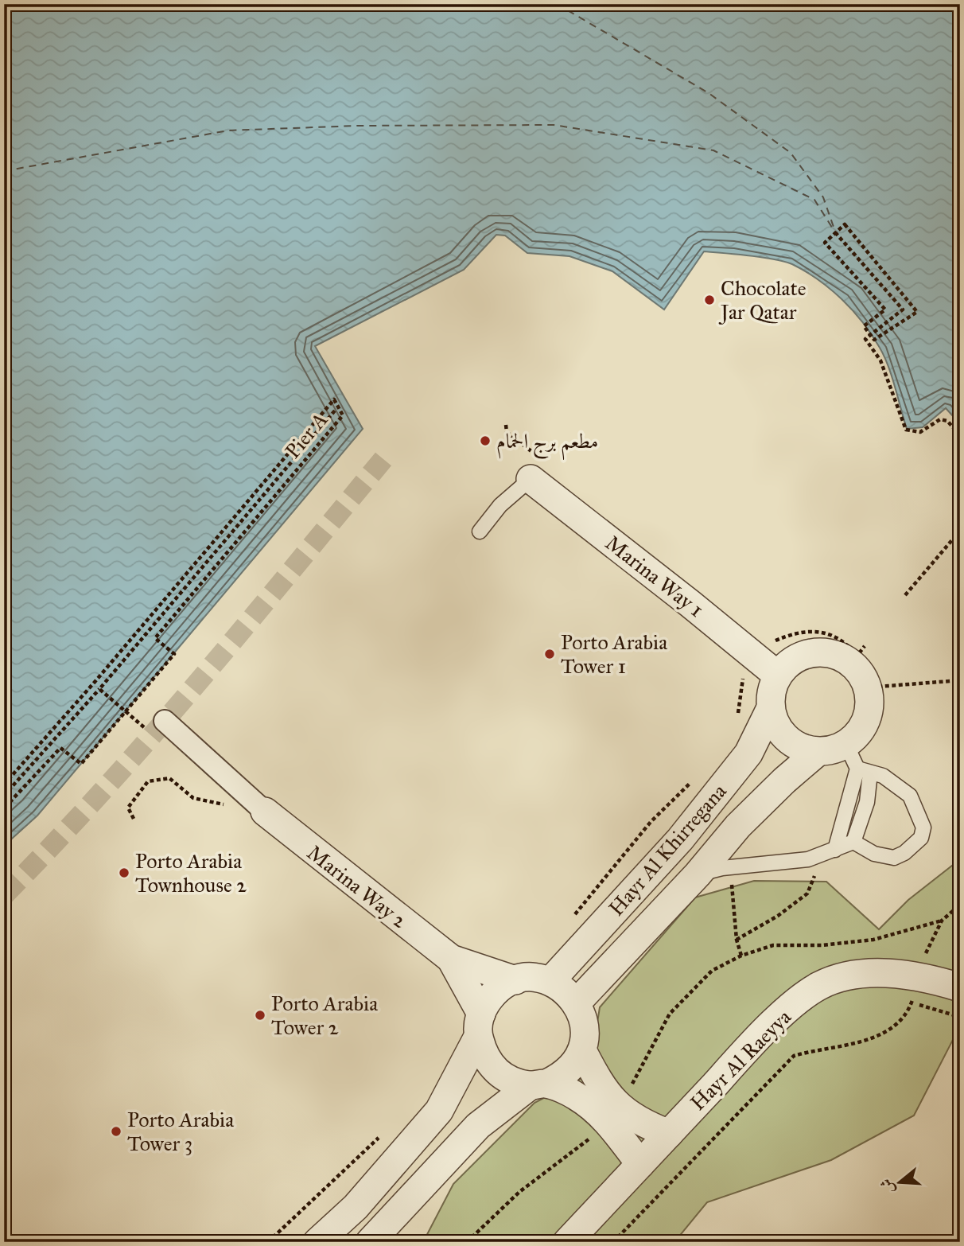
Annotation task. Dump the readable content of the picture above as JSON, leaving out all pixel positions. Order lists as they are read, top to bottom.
{
  "streets": {
    "street": [
      "Marina Way 1",
      "Hayr Al Khirregana",
      "Marina Way 2",
      "Hayr Al Raeyya"
    ],
    "path": ["Pier A"]
  },
  "crossings": [
    ["Marina Way 1", "Hayr Al Khirregana"],
    ["Hayr Al Khirregana", "Marina Way 2"]
  ],
  "places": [
    "Chocolate Jar Qatar",
    "مطعم برج الحمام",
    "Porto Arabia Tower 1",
    "Porto Arabia Townhouse 2",
    "Porto Arabia Tower 2",
    "Porto Arabia Tower 3"
  ],
  "north": "left"
}
